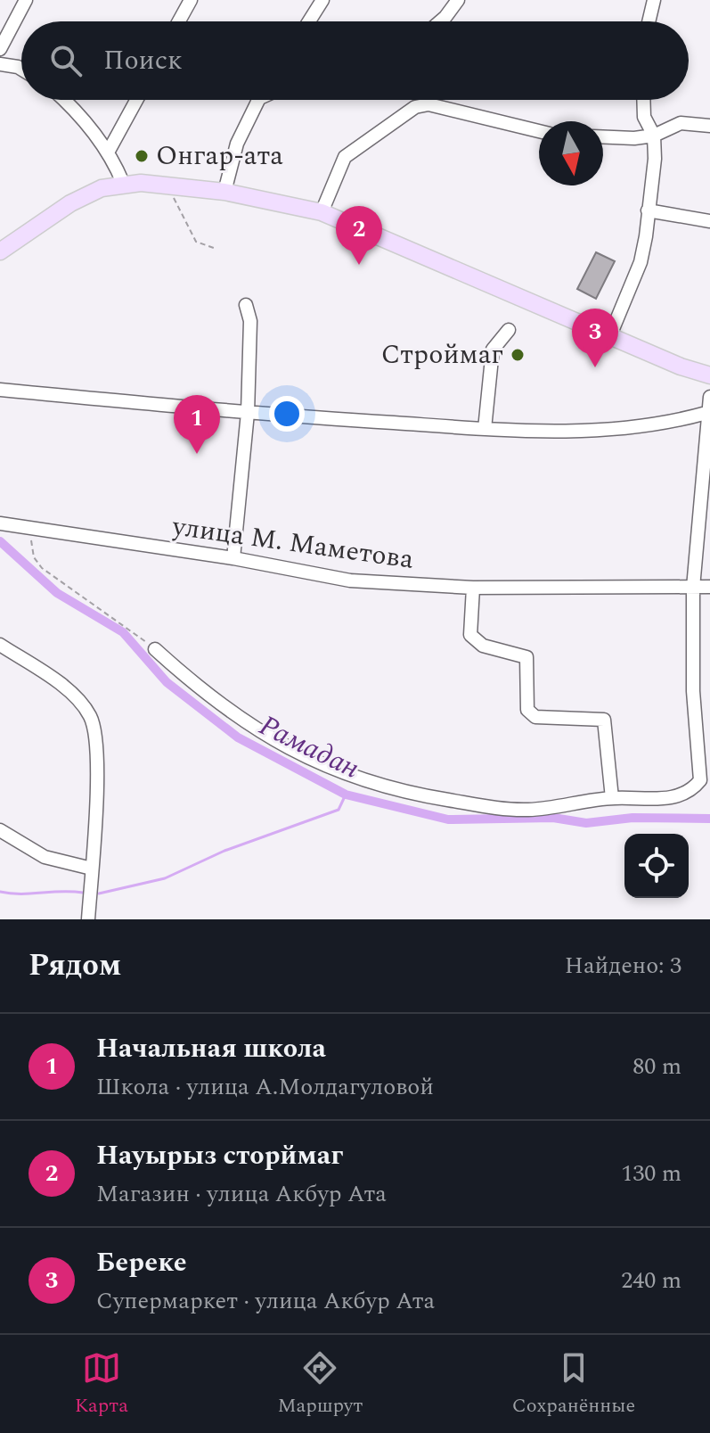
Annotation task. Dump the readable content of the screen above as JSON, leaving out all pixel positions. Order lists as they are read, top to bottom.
{
  "streets": {
    "street": ["улица М. Маметова"]
  },
  "water": ["Рамадан"],
  "places": ["Онгар-ата", "Строймаг"],
  "north": "bottom",
  "page": {
    "search": "Поиск",
    "pins": ["2", "3", "1"],
    "heading": ["Рядом", "Найдено: 3"],
    "list": [
      {
        "mark": "1",
        "name": "Начальная школа",
        "note": "Школа · улица А.Молдагуловой",
        "value": "80 m"
      },
      {
        "mark": "2",
        "name": "Науырыз сторймаг",
        "note": "Магазин · улица Акбур Ата",
        "value": "130 m"
      },
      {
        "mark": "3",
        "name": "Береке",
        "note": "Супермаркет · улица Акбур Ата",
        "value": "240 m"
      }
    ],
    "nav": ["Карта", "Маршрут", "Сохранённые"]
  }
}
